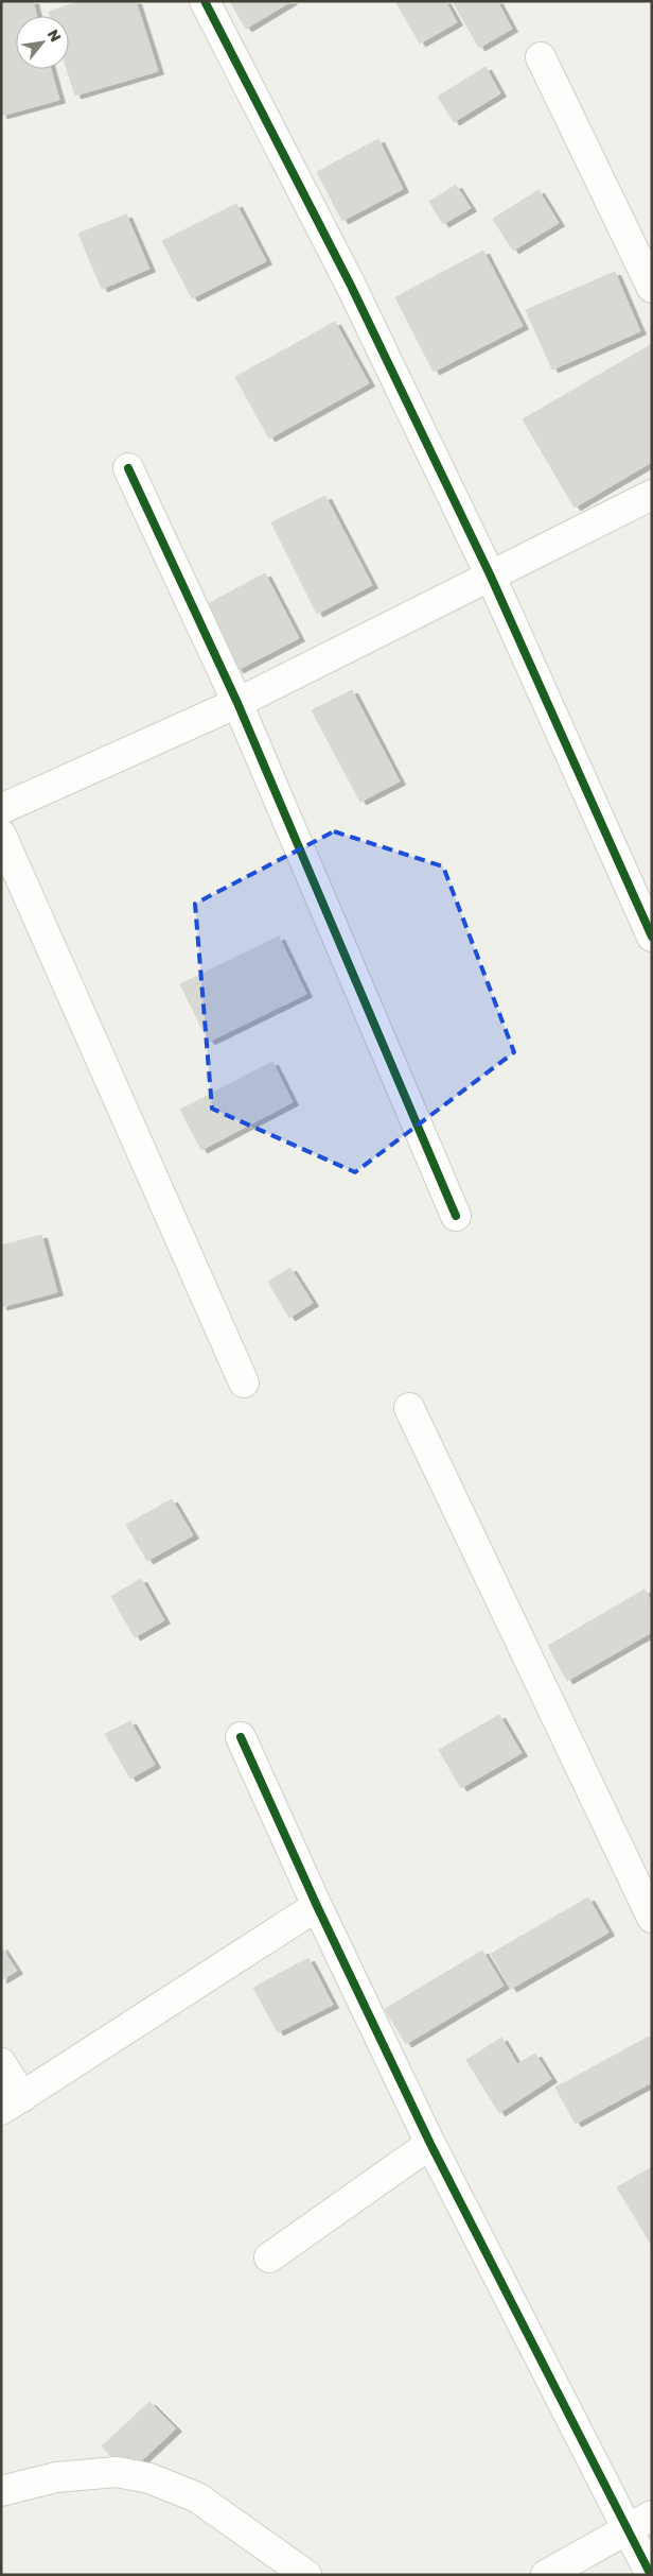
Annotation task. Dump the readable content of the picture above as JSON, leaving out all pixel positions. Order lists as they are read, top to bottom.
{
  "north": "top right"
}
